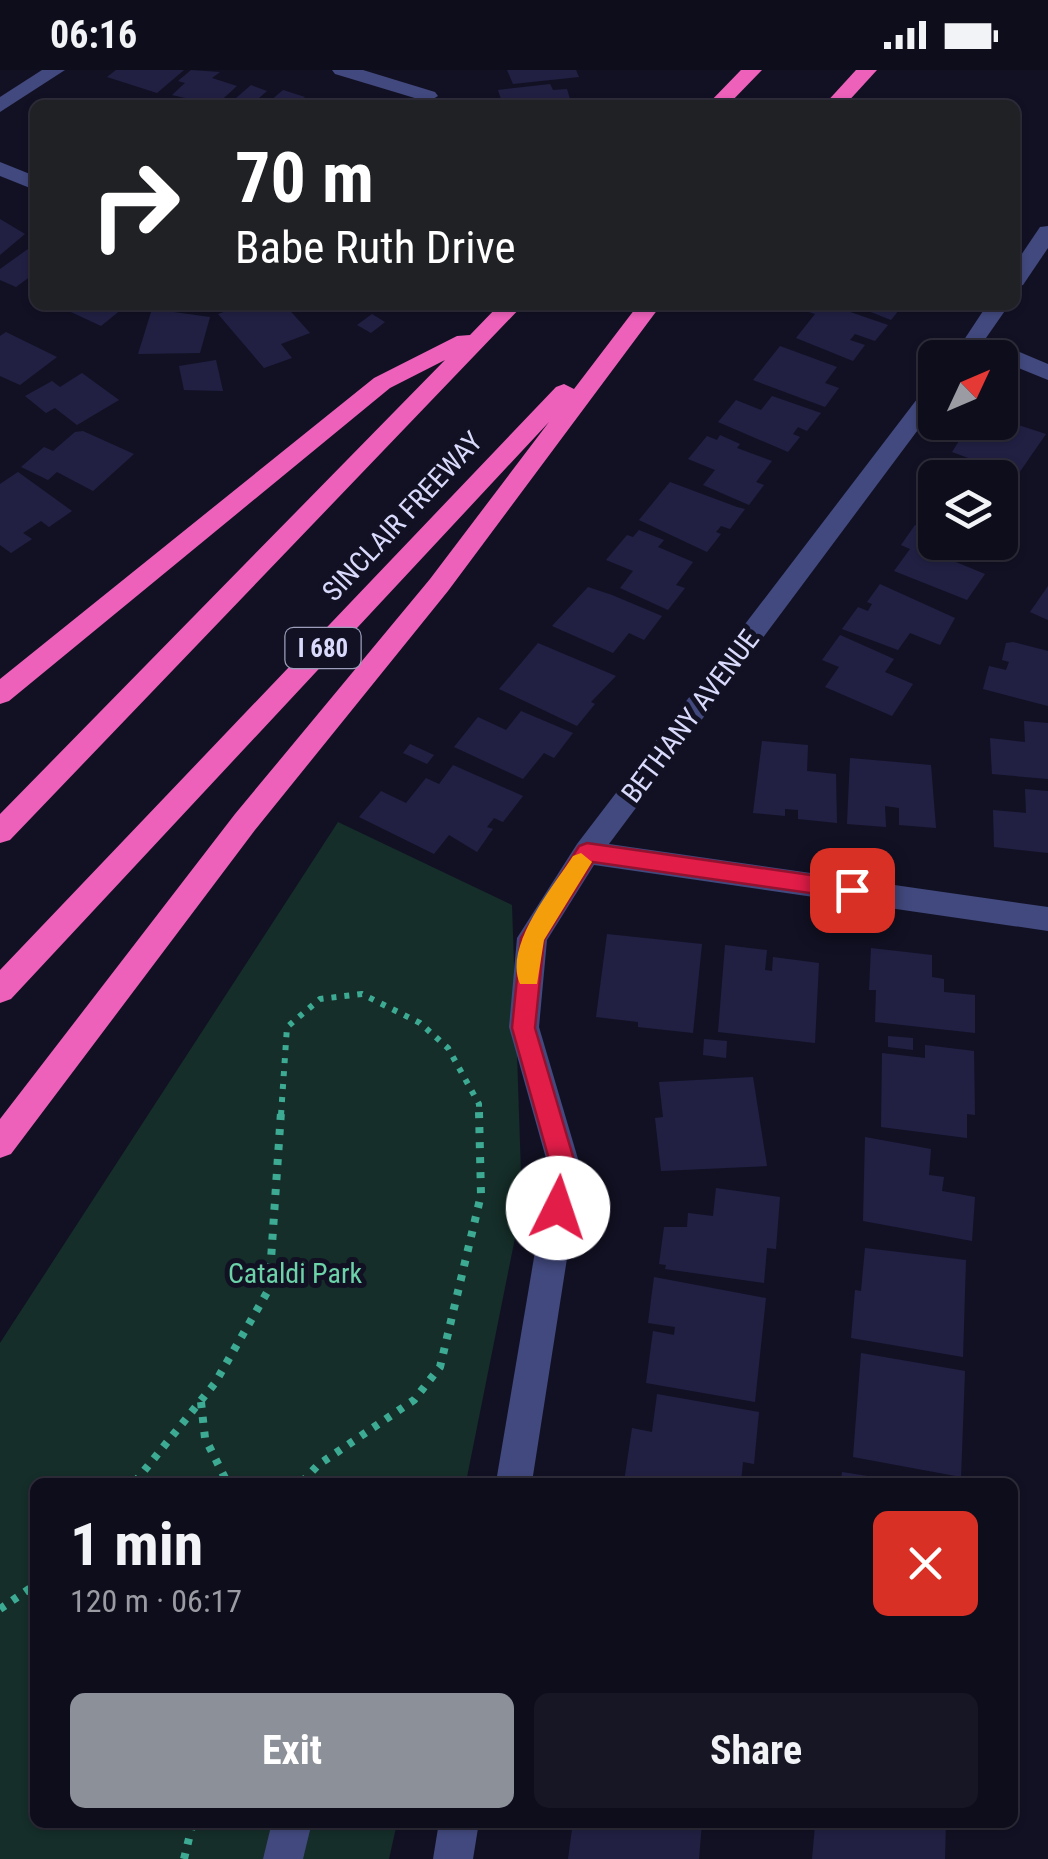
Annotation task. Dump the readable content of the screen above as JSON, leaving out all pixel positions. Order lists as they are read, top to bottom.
{
  "streets": {
    "highway": ["SINCLAIR FREEWAY", "I 680"],
    "street": ["BETHANY AVENUE"]
  },
  "parks": ["Cataldi Park"],
  "north": "top right",
  "page": {
    "status": "06:16",
    "turn": ["70 m", "Babe Ruth Drive"],
    "heading": ["1 min", "120 m · 06:17"],
    "buttons": ["Exit", "Share"]
  }
}
